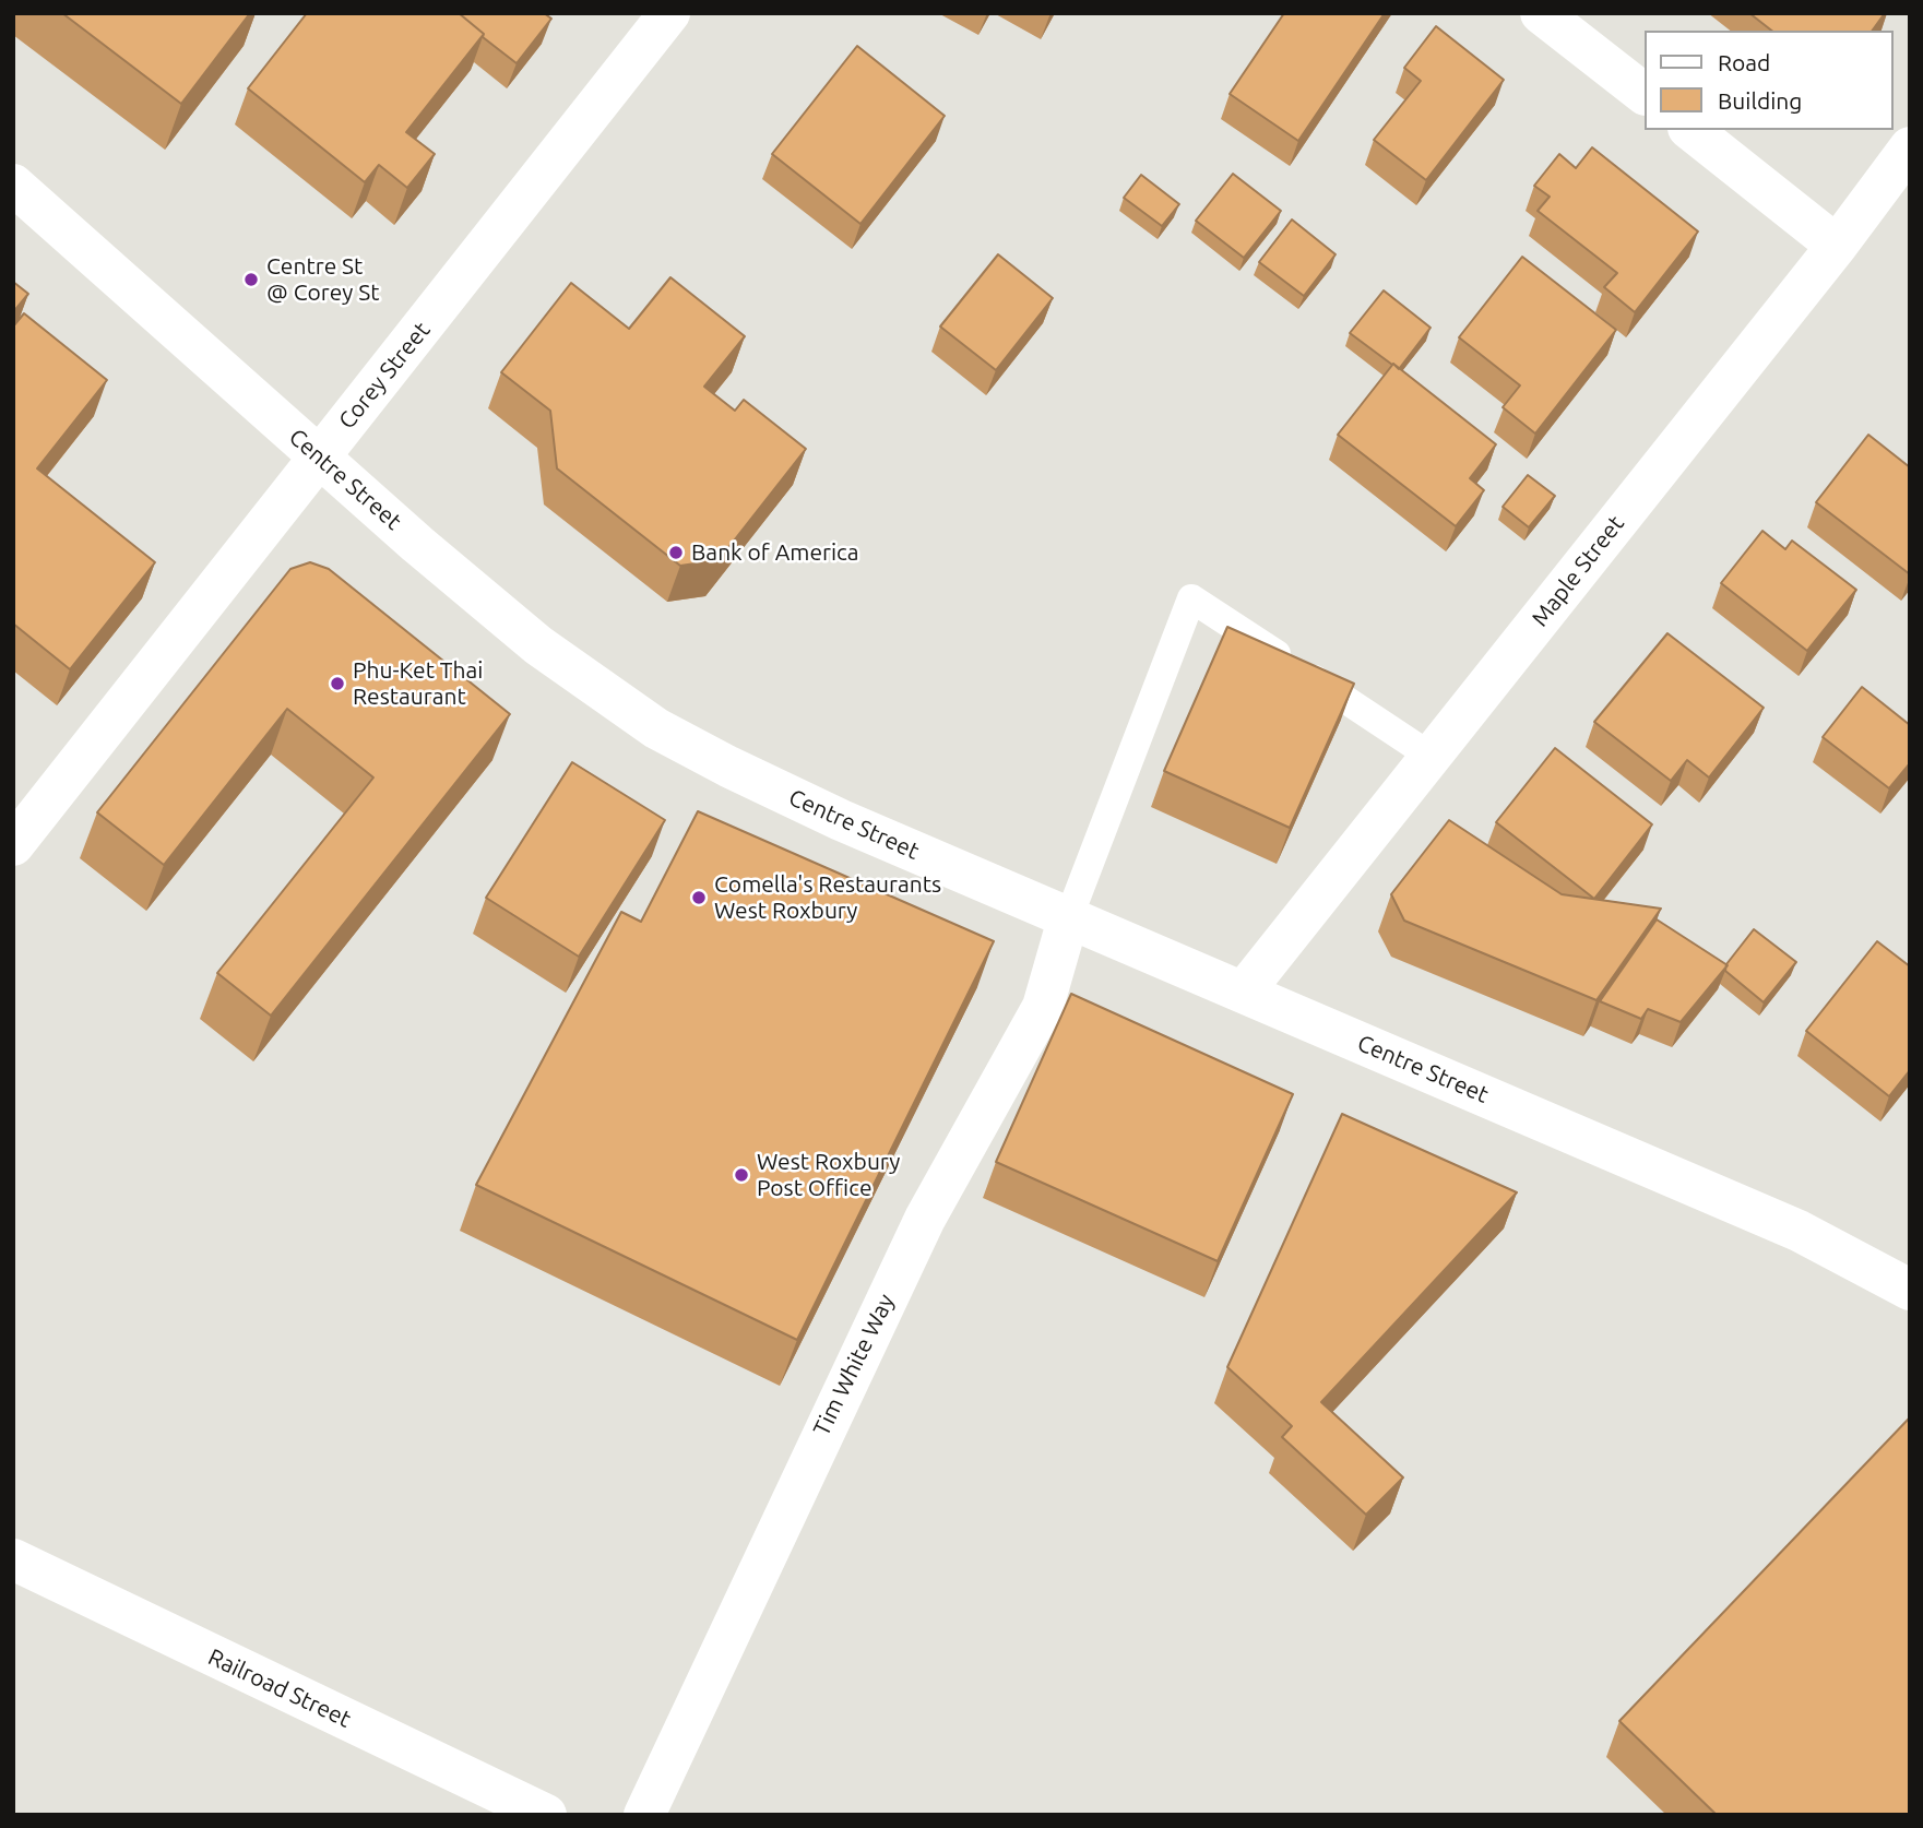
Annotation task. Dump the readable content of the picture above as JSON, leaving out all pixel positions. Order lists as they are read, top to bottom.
{
  "streets": {
    "street": [
      "Corey Street",
      "Centre Street",
      "Maple Street",
      "Tim White Way",
      "Railroad Street"
    ]
  },
  "crossings": [
    ["Corey Street", "Centre Street"],
    ["Centre Street", "Maple Street"],
    ["Centre Street", "Tim White Way"]
  ],
  "places": [
    "Centre St @ Corey St",
    "Bank of America",
    "Phu-Ket Thai Restaurant",
    "Comella's Restaurants West Roxbury",
    "West Roxbury Post Office"
  ],
  "legend": ["Road", "Building"]
}
